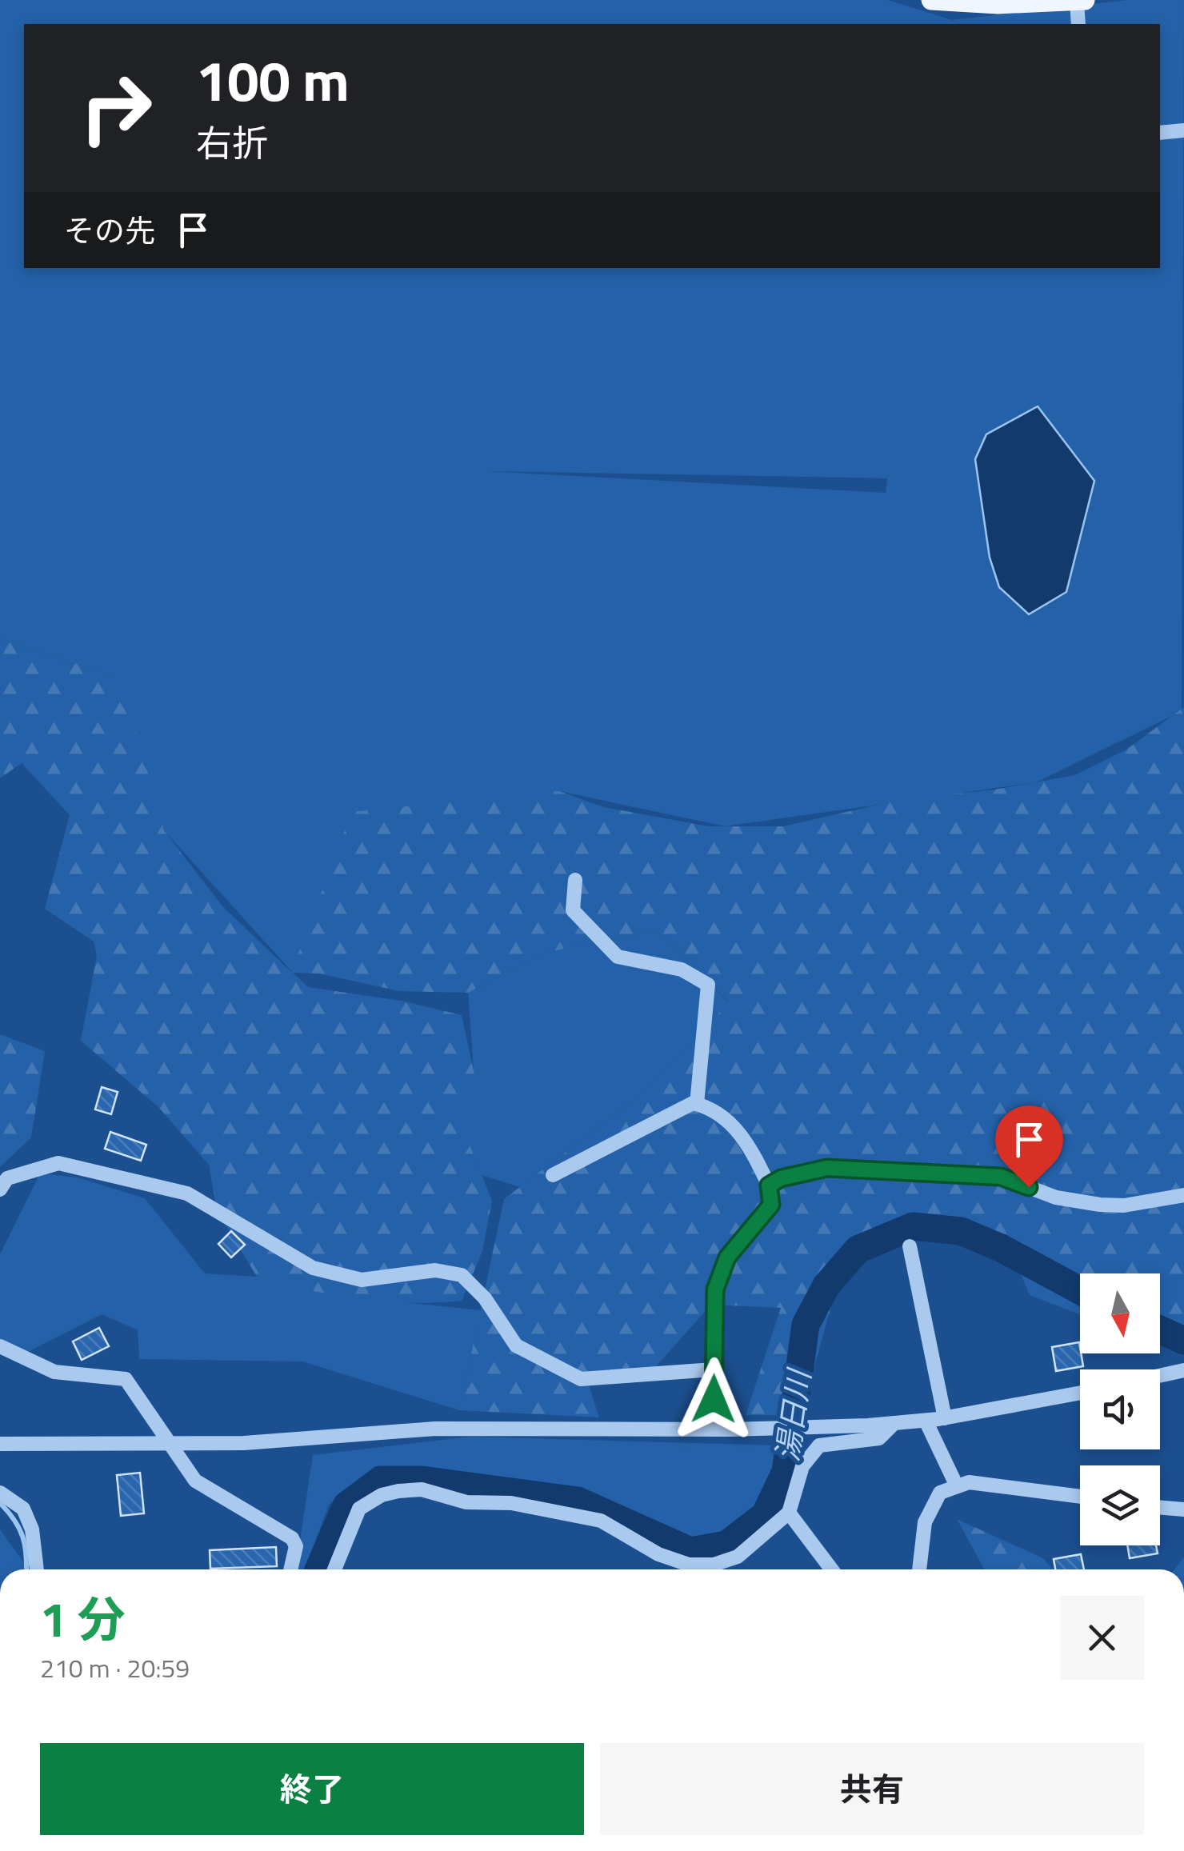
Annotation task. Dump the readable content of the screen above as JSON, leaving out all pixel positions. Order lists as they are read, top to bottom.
{
  "water": ["湯日川"],
  "north": "bottom",
  "page": {
    "turn": ["100 m", "右折"],
    "then": "その先",
    "heading": ["1 分", "210 m · 20:59"],
    "buttons": ["終了", "共有"]
  }
}
